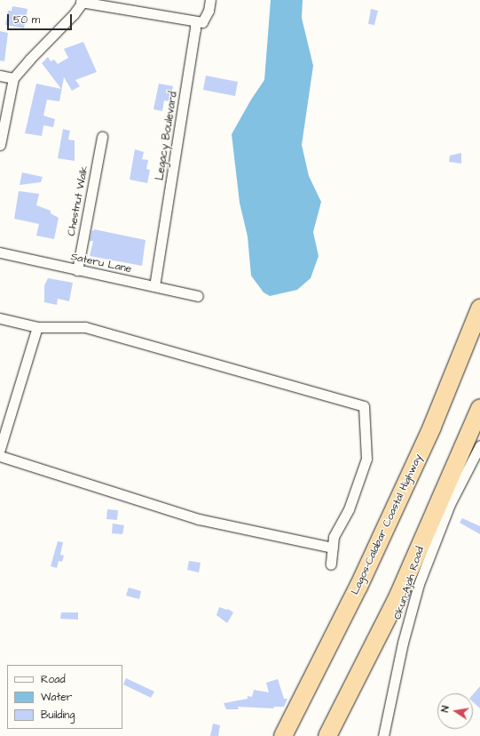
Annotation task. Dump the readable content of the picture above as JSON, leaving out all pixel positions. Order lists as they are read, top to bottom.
{
  "streets": {
    "highway": ["Lagos-Calabar Coastal Highway"],
    "street": [
      "Legacy Boulevard",
      "Chestnut Walk",
      "Sateru Lane",
      "Okun-Ajah Road"
    ]
  },
  "crossings": [
    ["Legacy Boulevard", "Sateru Lane"],
    ["Chestnut Walk", "Sateru Lane"]
  ],
  "legend": ["Road", "Water", "Building"],
  "scale_bar": "50 m",
  "north": "left"
}
